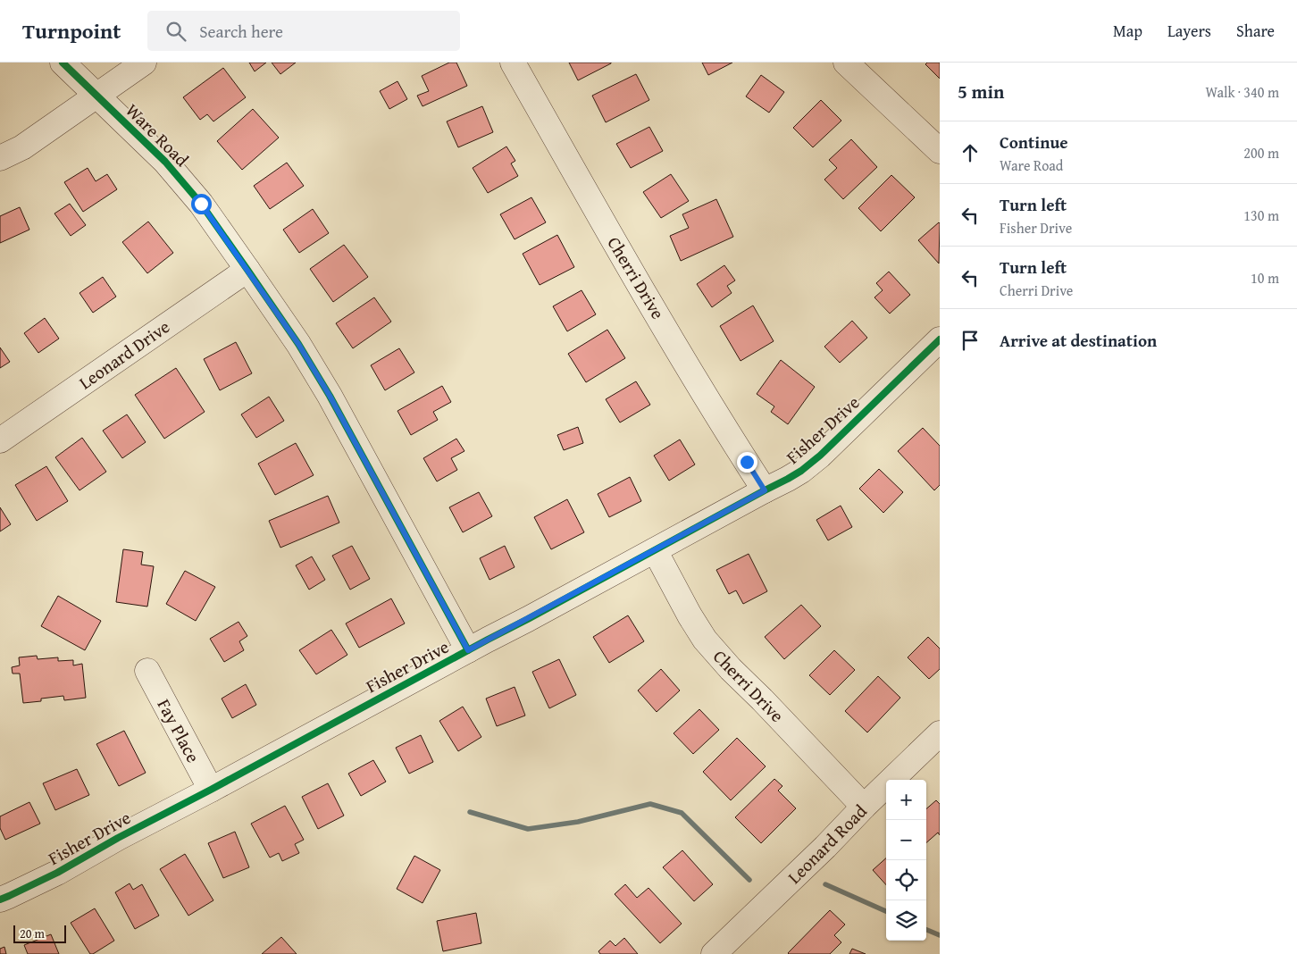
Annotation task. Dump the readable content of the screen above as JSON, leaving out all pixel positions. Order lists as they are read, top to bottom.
{
  "streets": {
    "street": [
      "Ware Road",
      "Cherri Drive",
      "Leonard Drive",
      "Fisher Drive",
      "Fay Place",
      "Leonard Road"
    ]
  },
  "crossings": [
    ["Ware Road", "Leonard Drive"],
    ["Ware Road", "Fisher Drive"],
    ["Cherri Drive", "Fisher Drive"],
    ["Cherri Drive", "Leonard Road"],
    ["Fisher Drive", "Fay Place"]
  ],
  "scale_bar": "20 m",
  "page": {
    "header": "Turnpoint",
    "search": "Search here",
    "nav": ["Map", "Layers", "Share"],
    "heading": ["5 min", "Walk · 340 m"],
    "list": [
      ["Continue", "Ware Road", "200 m"],
      ["Turn left", "Fisher Drive", "130 m"],
      ["Turn left", "Cherri Drive", "10 m"],
      "Arrive at destination"
    ],
    "map_buttons": ["+", "−"],
    "scale": "20 m"
  }
}
